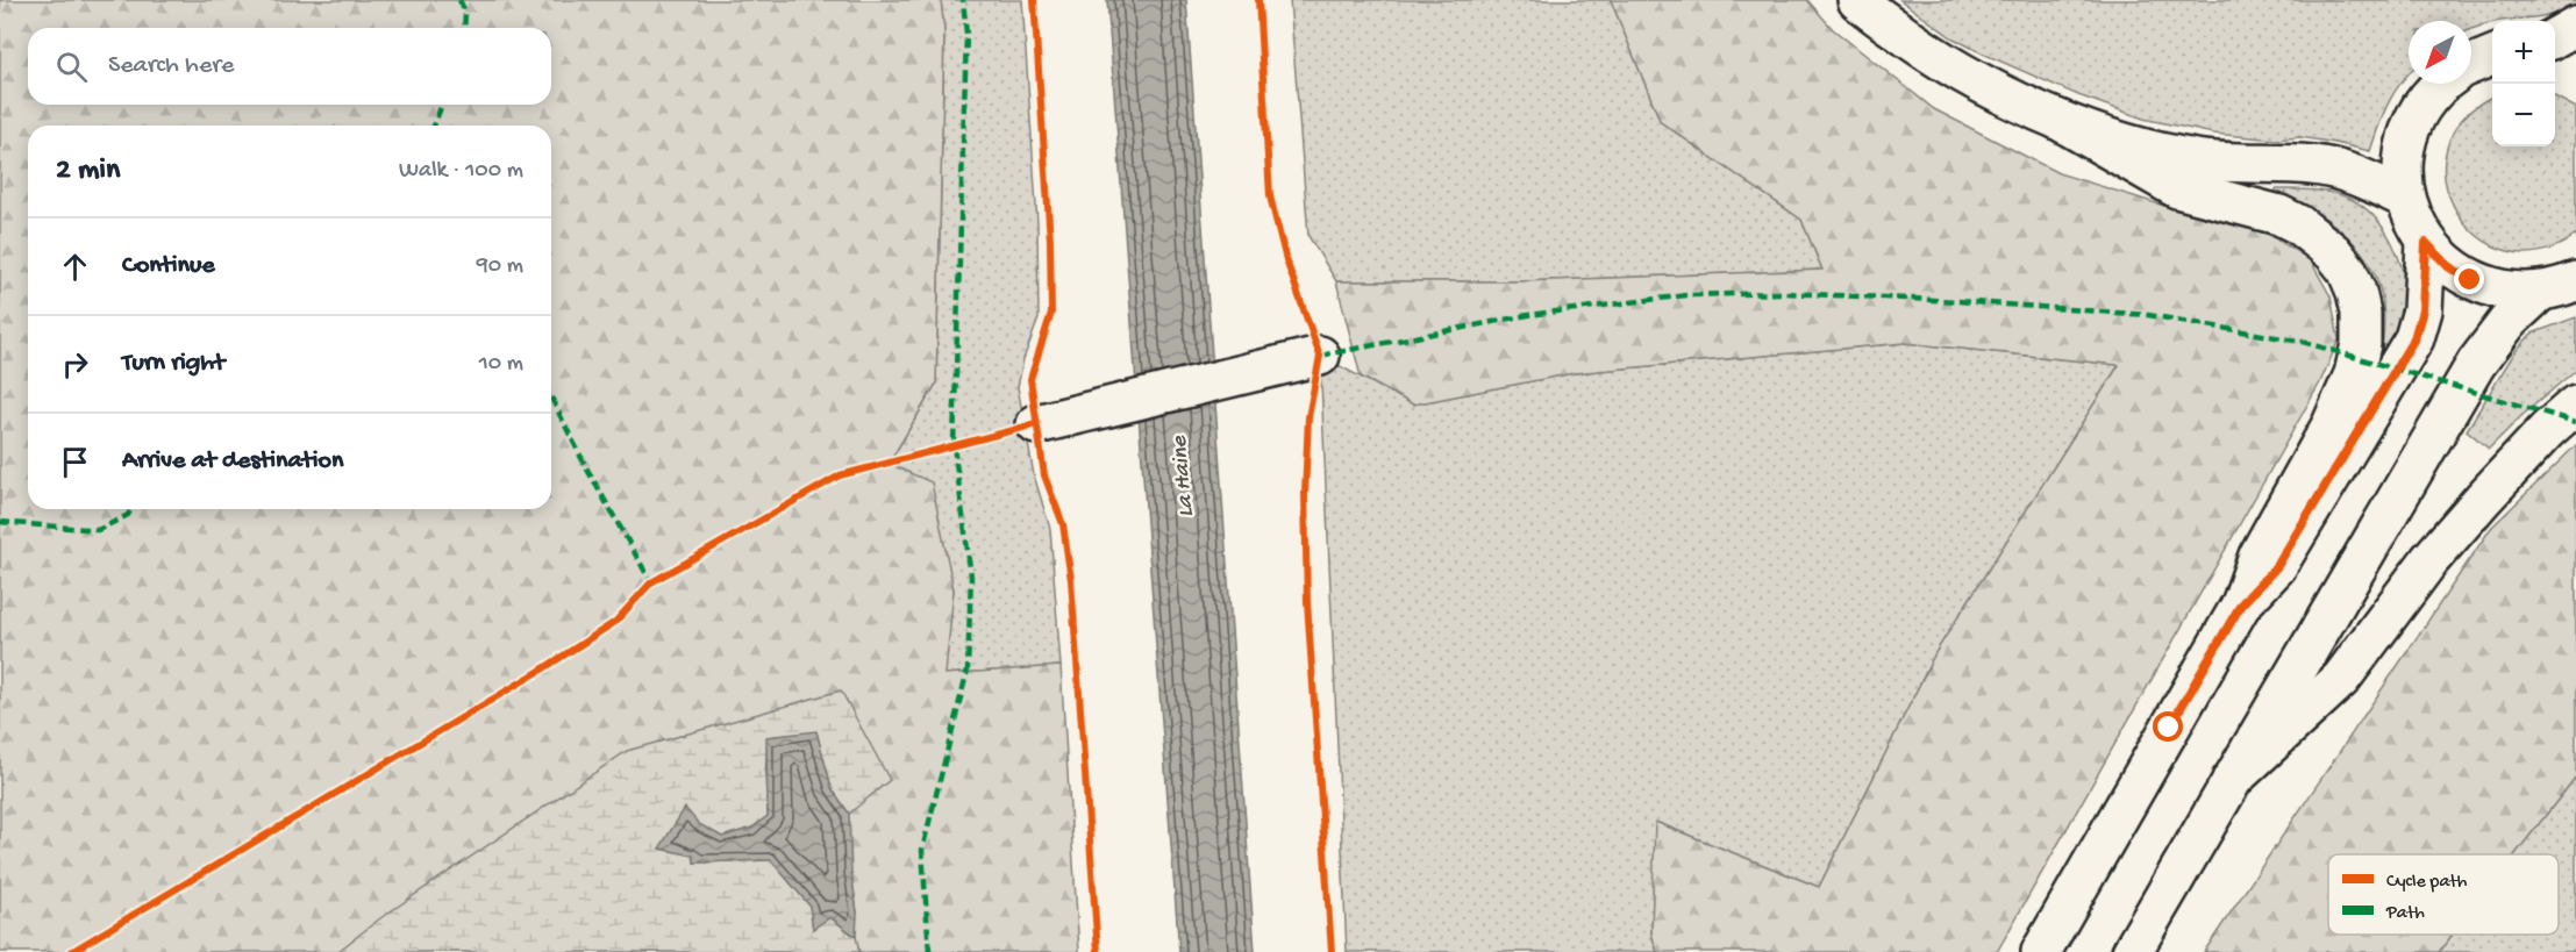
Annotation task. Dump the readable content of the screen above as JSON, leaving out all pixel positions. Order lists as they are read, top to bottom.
{
  "water": ["La Haine"],
  "legend": ["Cycle path", "Path"],
  "north": "bottom left",
  "page": {
    "map_buttons": ["+", "−"],
    "search": "Search here",
    "heading": ["2 min", "Walk · 100 m"],
    "list": [
      ["Continue", "90 m"],
      ["Turn right", "10 m"],
      "Arrive at destination"
    ]
  }
}
